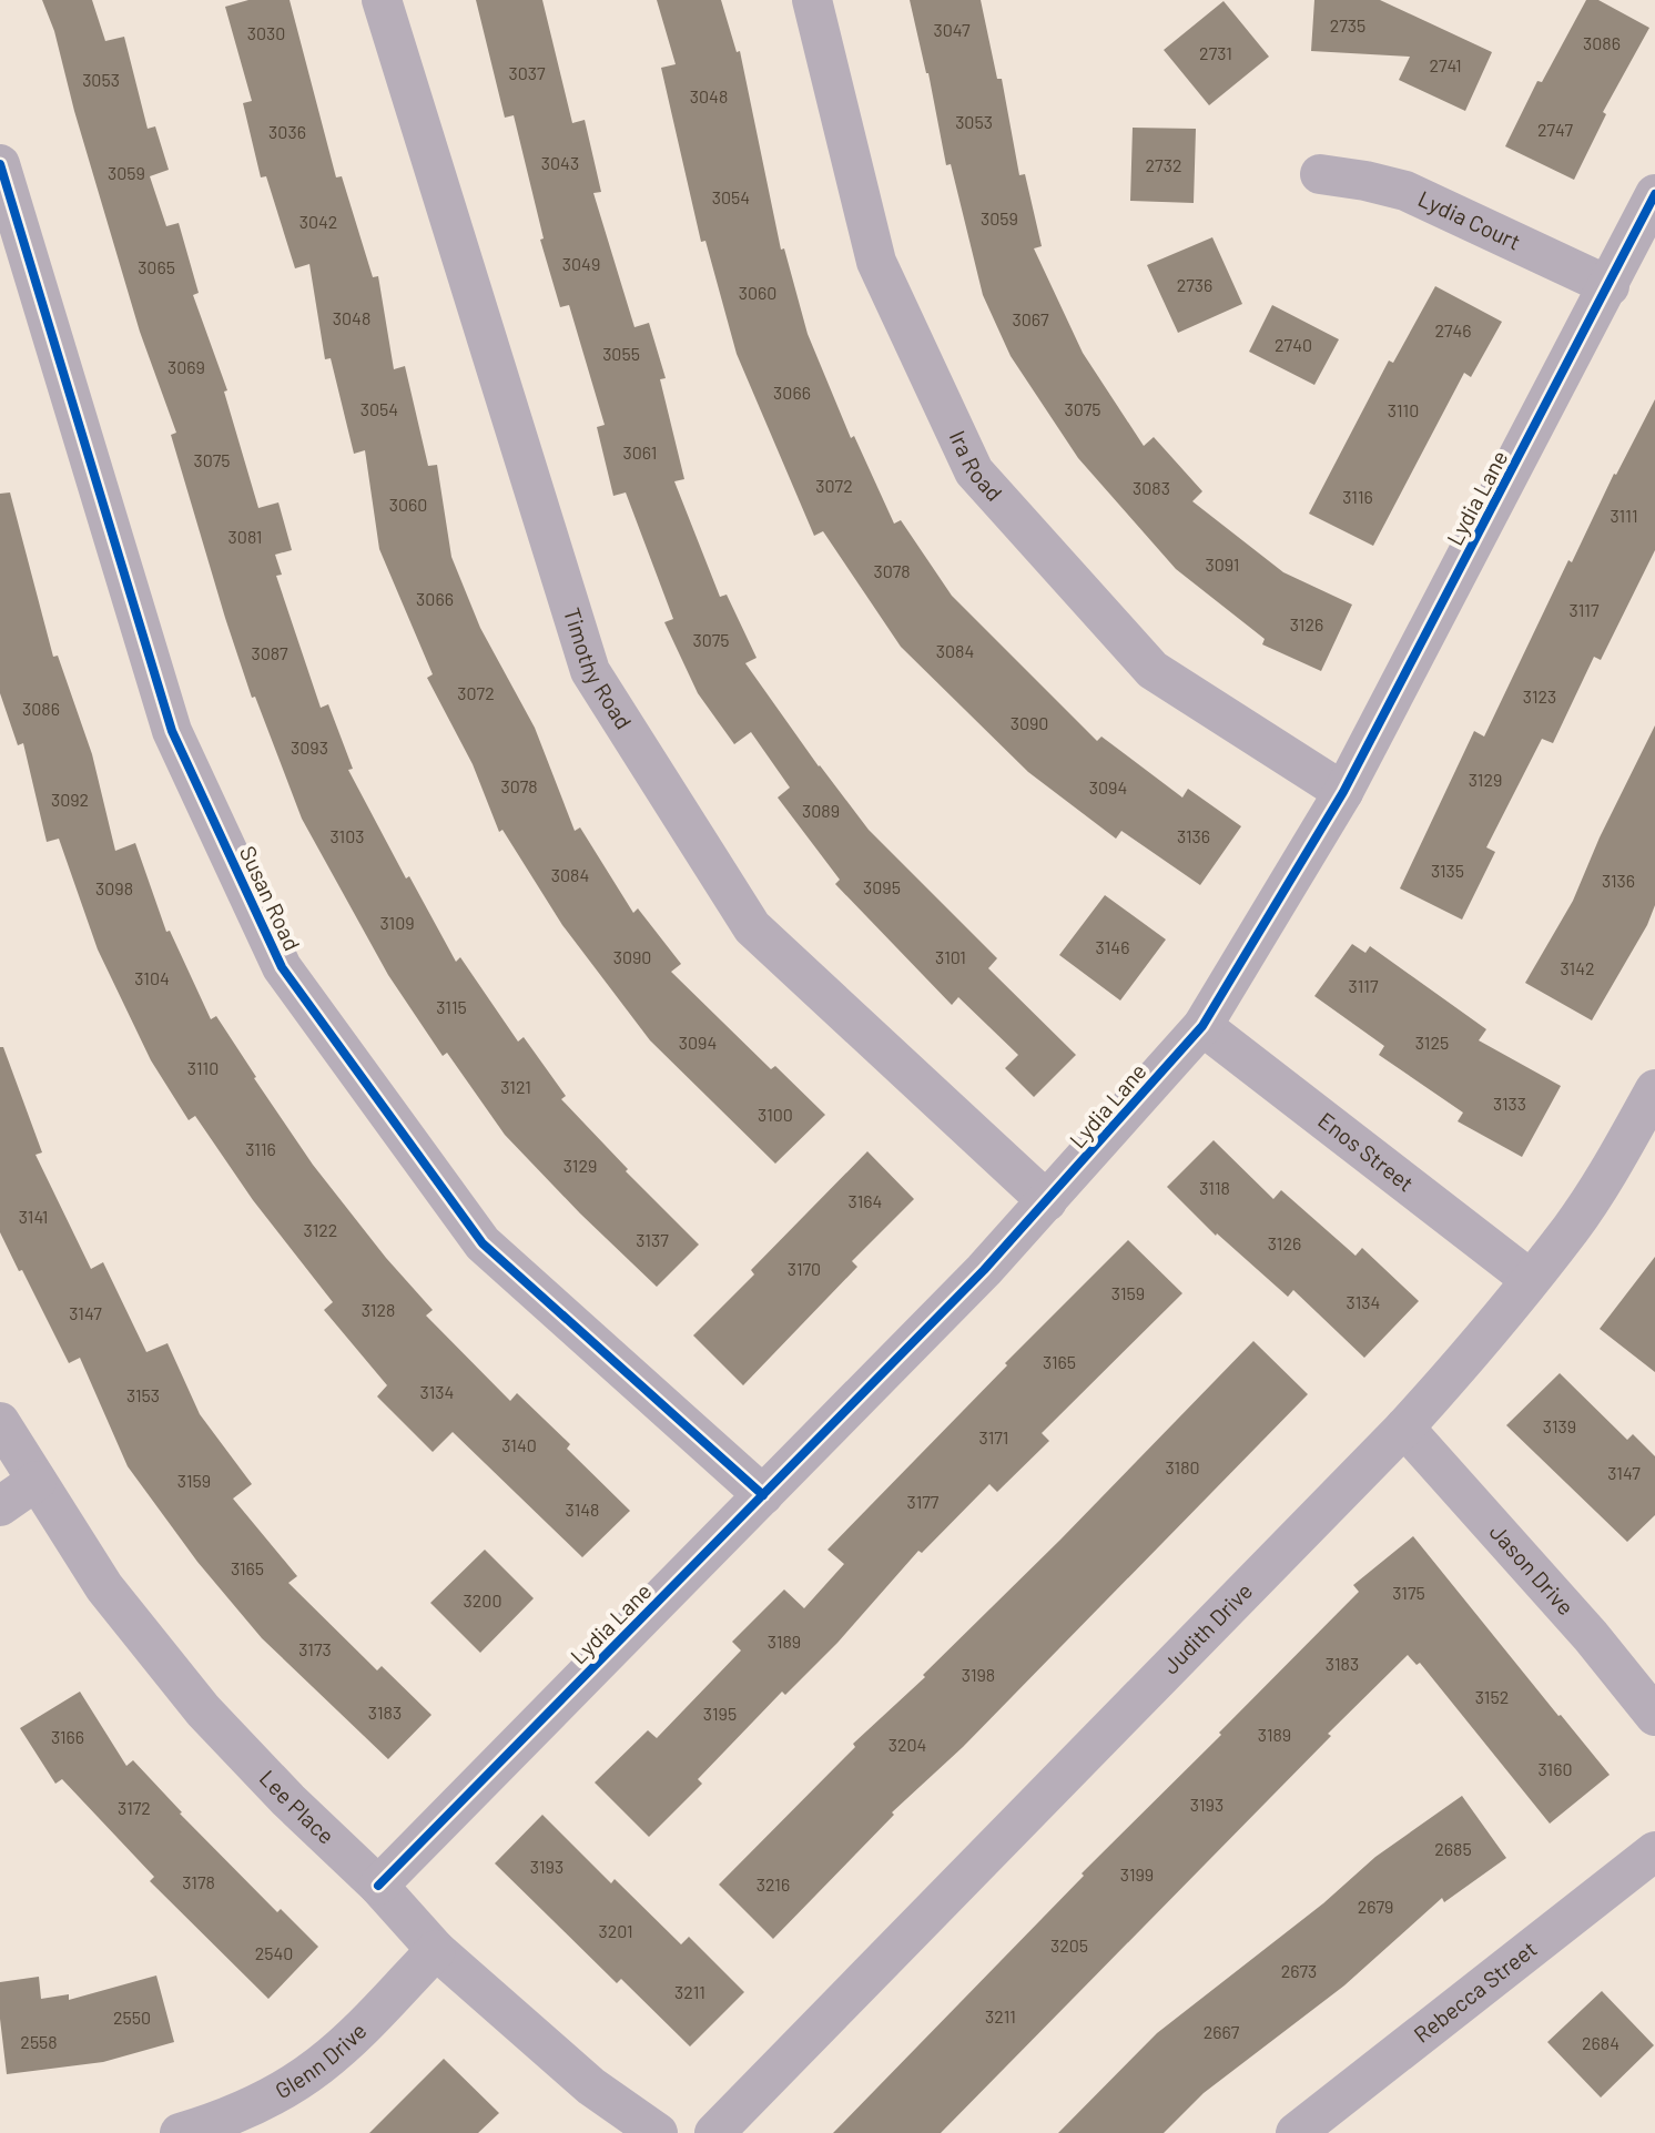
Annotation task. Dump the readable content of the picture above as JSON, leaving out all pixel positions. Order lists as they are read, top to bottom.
{
  "streets": {
    "street": [
      "Lydia Court",
      "Ira Road",
      "Lydia Lane",
      "Timothy Road",
      "Susan Road",
      "Enos Street",
      "Jason Drive",
      "Judith Drive",
      "Lee Place",
      "Rebecca Street",
      "Glenn Drive"
    ]
  },
  "crossings": [
    ["Lydia Court", "Lydia Lane"],
    ["Ira Road", "Lydia Lane"],
    ["Lydia Lane", "Timothy Road"],
    ["Lydia Lane", "Susan Road"],
    ["Lydia Lane", "Enos Street"],
    ["Lydia Lane", "Lee Place"],
    ["Enos Street", "Judith Drive"],
    ["Jason Drive", "Judith Drive"],
    ["Lee Place", "Glenn Drive"]
  ],
  "house_numbers": [
    "2735",
    "3047",
    "3030",
    "3086",
    "2731",
    "2741",
    "3037",
    "3053",
    "3048",
    "3053",
    "2747",
    "3036",
    "3043",
    "2732",
    "3059",
    "3054",
    "3059",
    "3042",
    "3049",
    "3065",
    "2736",
    "3060",
    "3048",
    "3067",
    "2746",
    "2740",
    "3055",
    "3069",
    "3066",
    "3054",
    "3075",
    "3110",
    "3061",
    "3075",
    "3072",
    "3083",
    "3116",
    "3060",
    "3111",
    "3081",
    "3091",
    "3078",
    "3066",
    "3117",
    "3126",
    "3075",
    "3084",
    "3087",
    "3072",
    "3123",
    "3086",
    "3090",
    "3093",
    "3129",
    "3078",
    "3094",
    "3092",
    "3089",
    "3103",
    "3136",
    "3135",
    "3084",
    "3136",
    "3095",
    "3098",
    "3109",
    "3146",
    "3090",
    "3101",
    "3142",
    "3104",
    "3117",
    "3115",
    "3094",
    "3125",
    "3110",
    "3121",
    "3133",
    "3100",
    "3116",
    "3129",
    "3118",
    "3164",
    "3141",
    "3122",
    "3137",
    "3126",
    "3170",
    "3159",
    "3134",
    "3128",
    "3147",
    "3165",
    "3134",
    "3153",
    "3139",
    "3171",
    "3140",
    "3180",
    "3147",
    "3159",
    "3177",
    "3148",
    "3165",
    "3175",
    "3200",
    "3189",
    "3173",
    "3183",
    "3198",
    "3152",
    "3183",
    "3195",
    "3189",
    "3166",
    "3204",
    "3160",
    "3193",
    "3172",
    "2685",
    "3193",
    "3199",
    "3178",
    "3216",
    "2679",
    "3201",
    "3205",
    "2540",
    "2673",
    "3211",
    "3211",
    "2550",
    "2667",
    "2558",
    "2684"
  ]
}
